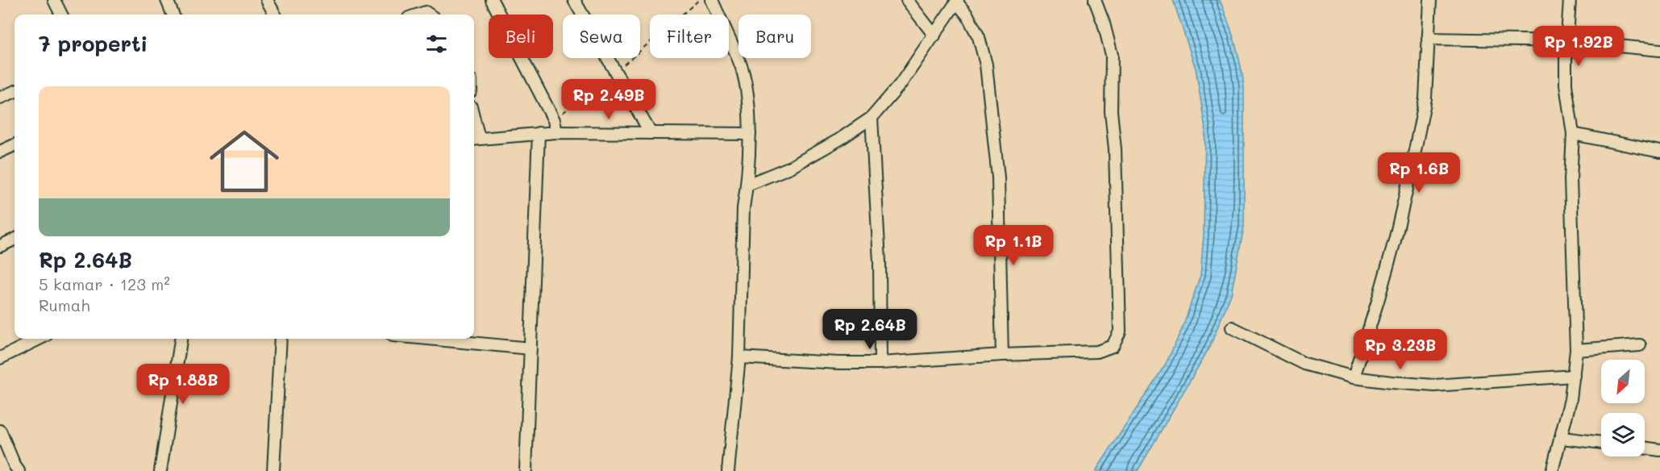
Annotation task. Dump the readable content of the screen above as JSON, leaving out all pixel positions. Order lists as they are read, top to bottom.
{
  "north": "bottom left",
  "page": {
    "chip": [
      "Beli",
      "Sewa",
      "Filter",
      "Baru"
    ],
    "heading": "7 properti",
    "price": [
      "Rp 1.92B",
      "Rp 2.49B",
      "Rp 1.6B",
      "Rp 1.1B",
      "Rp 2.64B",
      "Rp 3.23B",
      "Rp 1.88B"
    ],
    "list": [
      {
        "name": "Rp 2.64B",
        "note": "5 kamar · 123 m² · Rumah"
      }
    ]
  }
}
